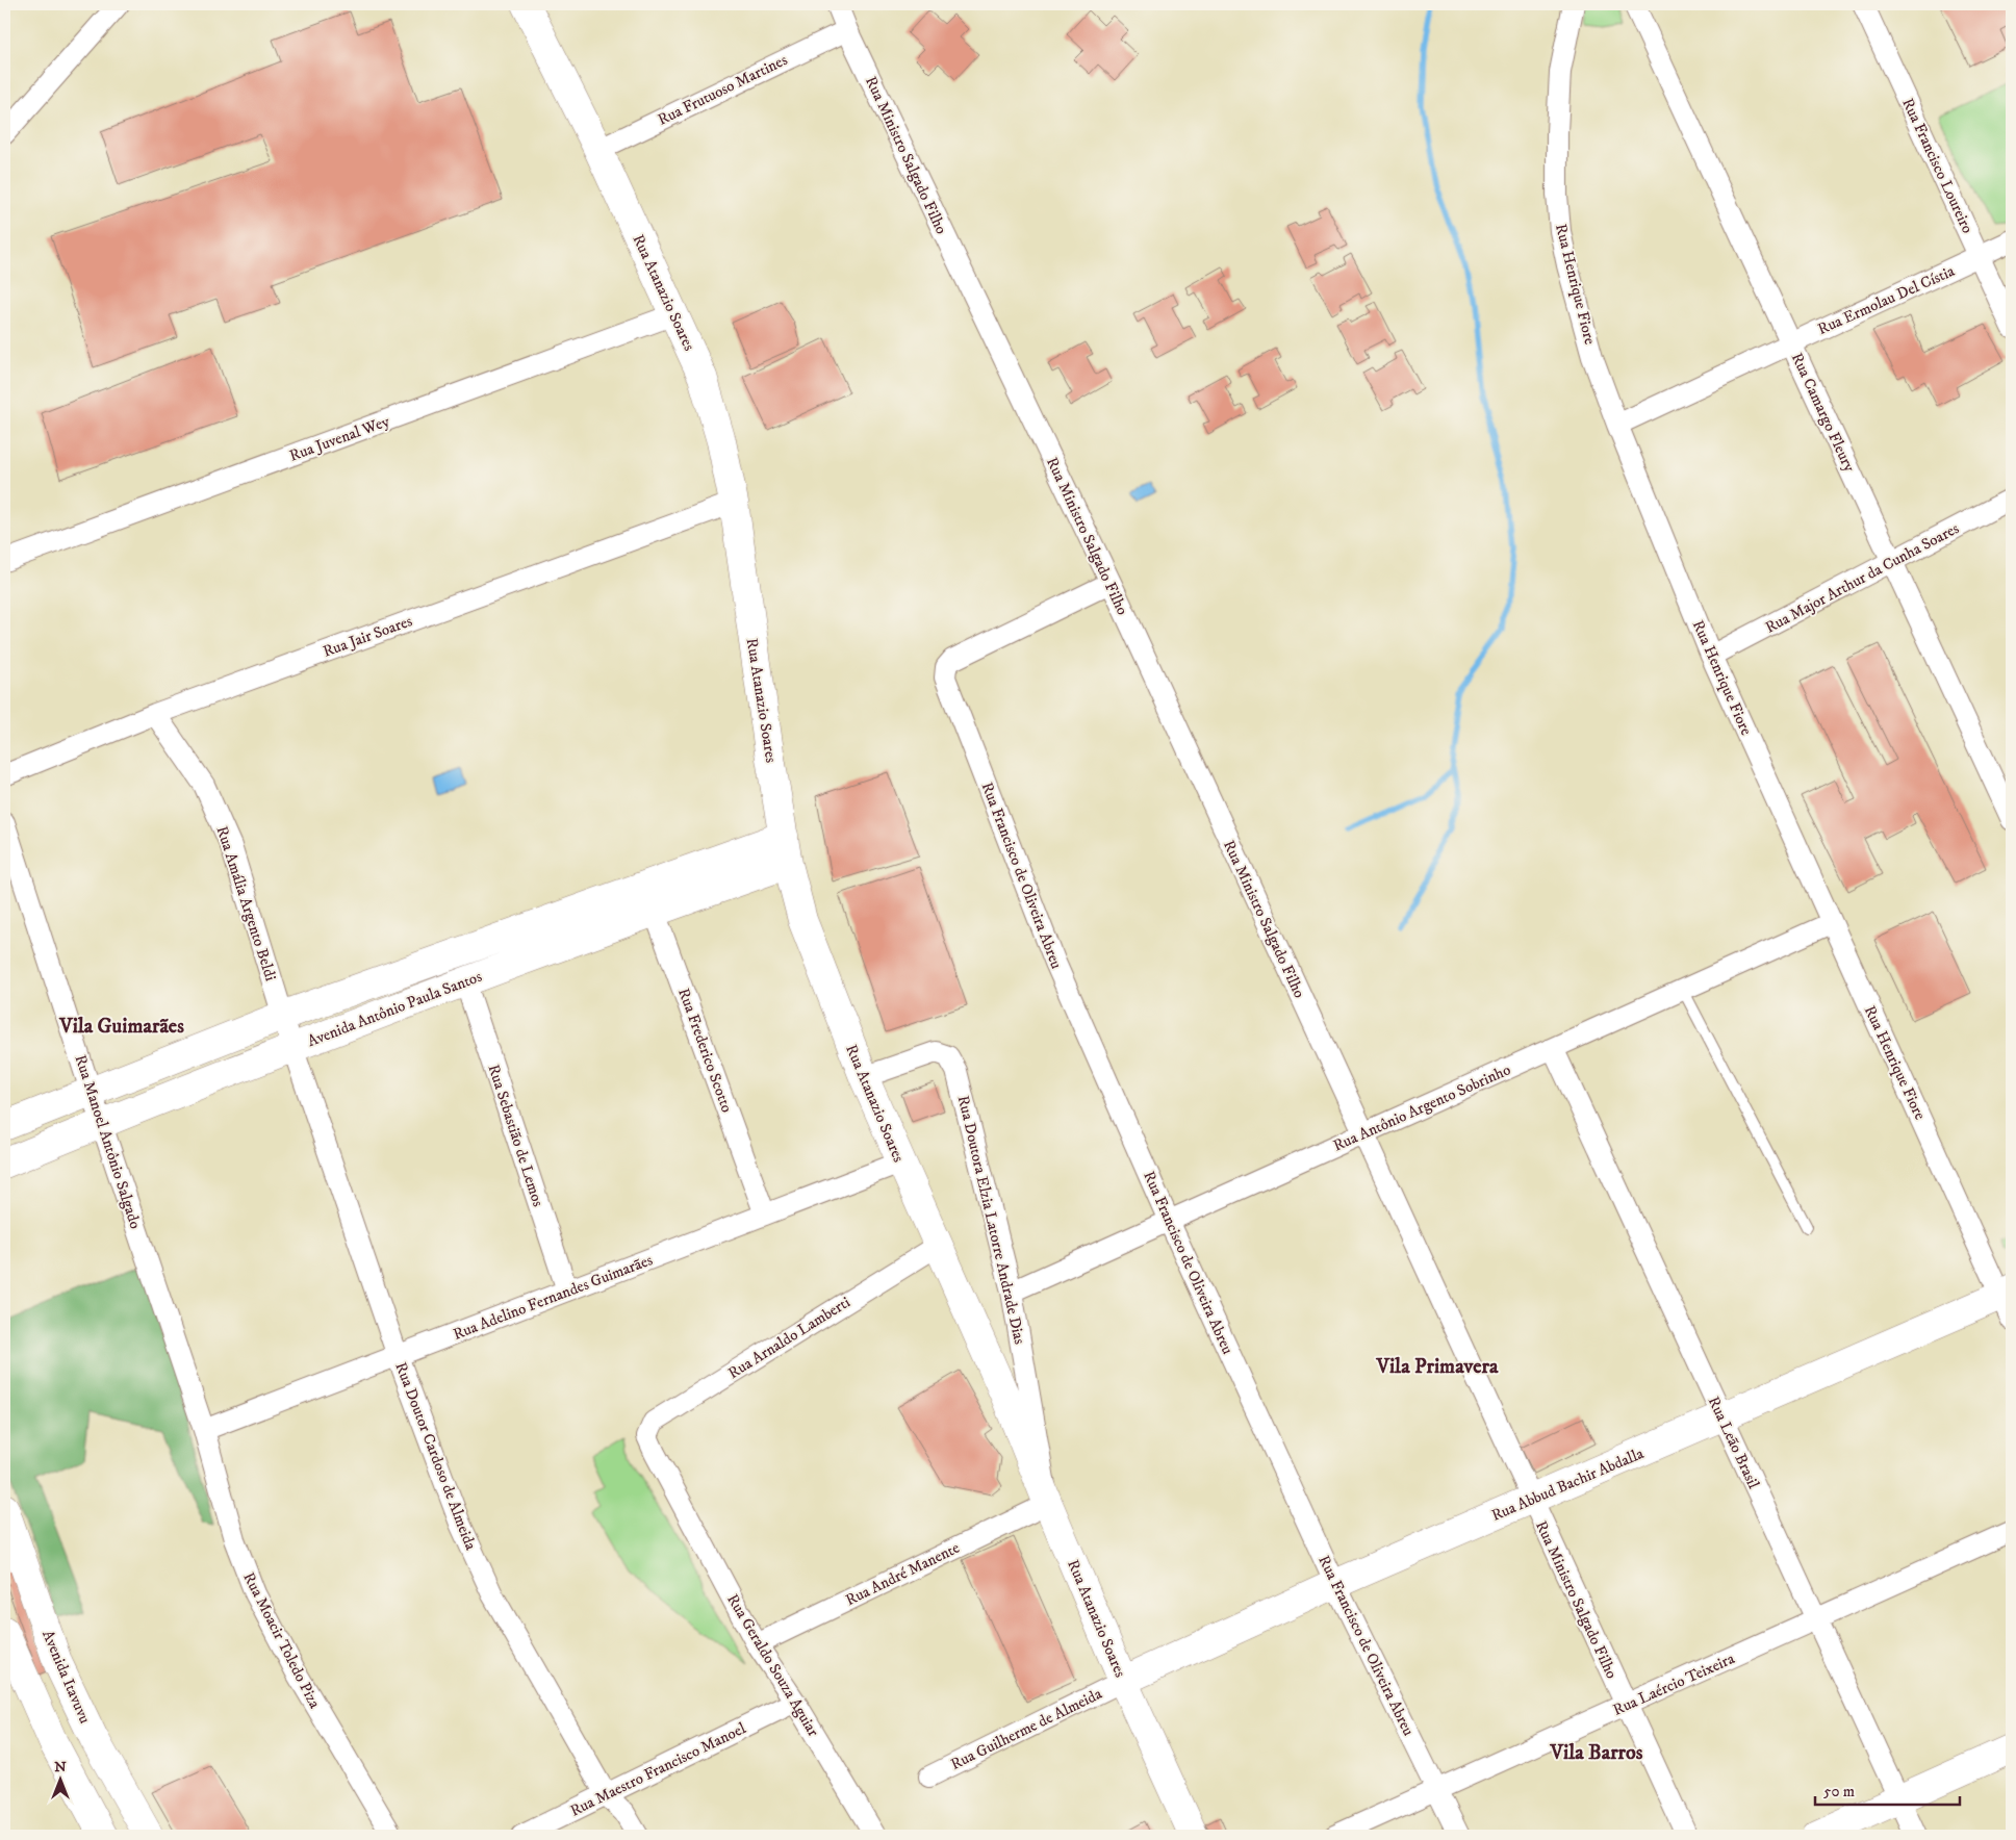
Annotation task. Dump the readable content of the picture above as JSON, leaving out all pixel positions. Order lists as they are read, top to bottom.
{
  "streets": {
    "street": [
      "Rua Frutuoso Martines",
      "Rua Ministro Salgado Filho",
      "Rua Francisco Loureiro",
      "Rua Henrique Fiore",
      "Rua Atanazio Soares",
      "Rua Ermolau Del Cístia",
      "Rua Camargo Fleury",
      "Rua Juvenal Wey",
      "Rua Major Arthur da Cunha Soares",
      "Rua Jair Soares",
      "Rua Francisco de Oliveira Abreu",
      "Rua Amália Argento Beldi",
      "Avenida Antônio Paula Santos",
      "Rua Frederico Scotto",
      "Rua Antônio Argento Sobrinho",
      "Rua Sebastião de Lemos",
      "Rua Manoel Antônio Salgado",
      "Rua Doutora Elzia Latorre Andrade Dias",
      "Rua Adelino Fernandes Guimarães",
      "Rua Arnaldo Lamberti",
      "Rua Leão Brasil",
      "Rua Doutor Cardoso de Almeida",
      "Rua Abbud Bachir Abdalla",
      "Rua André Manente",
      "Rua Moacir Toledo Piza",
      "Rua Geraldo Souza Aguiar",
      "Avenida Itavuvu",
      "Rua Laércio Teixeira",
      "Rua Guilherme de Almeida",
      "Rua Maestro Francisco Manoel"
    ]
  },
  "crossings": [
    ["Rua Frutuoso Martines", "Rua Ministro Salgado Filho"],
    ["Rua Frutuoso Martines", "Rua Atanazio Soares"],
    ["Rua Ministro Salgado Filho", "Rua Francisco de Oliveira Abreu"],
    ["Rua Ministro Salgado Filho", "Rua Antônio Argento Sobrinho"],
    ["Rua Ministro Salgado Filho", "Rua Abbud Bachir Abdalla"],
    ["Rua Ministro Salgado Filho", "Rua Laércio Teixeira"],
    ["Rua Francisco Loureiro", "Rua Ermolau Del Cístia"],
    ["Rua Henrique Fiore", "Rua Ermolau Del Cístia"],
    ["Rua Henrique Fiore", "Rua Major Arthur da Cunha Soares"],
    ["Rua Henrique Fiore", "Rua Antônio Argento Sobrinho"],
    ["Rua Henrique Fiore", "Rua Abbud Bachir Abdalla"],
    ["Rua Atanazio Soares", "Rua Juvenal Wey"],
    ["Rua Atanazio Soares", "Rua Jair Soares"],
    ["Rua Atanazio Soares", "Avenida Antônio Paula Santos"],
    ["Rua Atanazio Soares", "Rua Doutora Elzia Latorre Andrade Dias"],
    ["Rua Atanazio Soares", "Rua Adelino Fernandes Guimarães"],
    ["Rua Atanazio Soares", "Rua Arnaldo Lamberti"],
    ["Rua Atanazio Soares", "Rua Abbud Bachir Abdalla"],
    ["Rua Atanazio Soares", "Rua André Manente"],
    ["Rua Atanazio Soares", "Rua Guilherme de Almeida"],
    ["Rua Ermolau Del Cístia", "Rua Camargo Fleury"],
    ["Rua Camargo Fleury", "Rua Major Arthur da Cunha Soares"],
    ["Rua Jair Soares", "Rua Amália Argento Beldi"],
    ["Rua Francisco de Oliveira Abreu", "Rua Antônio Argento Sobrinho"],
    ["Rua Francisco de Oliveira Abreu", "Rua Abbud Bachir Abdalla"],
    ["Rua Francisco de Oliveira Abreu", "Rua Laércio Teixeira"],
    ["Rua Amália Argento Beldi", "Avenida Antônio Paula Santos"],
    ["Rua Amália Argento Beldi", "Rua Doutor Cardoso de Almeida"],
    ["Avenida Antônio Paula Santos", "Rua Frederico Scotto"],
    ["Avenida Antônio Paula Santos", "Rua Sebastião de Lemos"],
    ["Avenida Antônio Paula Santos", "Rua Manoel Antônio Salgado"],
    ["Avenida Antônio Paula Santos", "Rua Doutor Cardoso de Almeida"],
    ["Rua Frederico Scotto", "Rua Adelino Fernandes Guimarães"],
    ["Rua Antônio Argento Sobrinho", "Rua Doutora Elzia Latorre Andrade Dias"],
    ["Rua Antônio Argento Sobrinho", "Rua Leão Brasil"],
    ["Rua Sebastião de Lemos", "Rua Adelino Fernandes Guimarães"],
    ["Rua Manoel Antônio Salgado", "Rua Adelino Fernandes Guimarães"],
    ["Rua Manoel Antônio Salgado", "Rua Moacir Toledo Piza"],
    ["Rua Adelino Fernandes Guimarães", "Rua Doutor Cardoso de Almeida"],
    ["Rua Adelino Fernandes Guimarães", "Rua Moacir Toledo Piza"],
    ["Rua Arnaldo Lamberti", "Rua Geraldo Souza Aguiar"],
    ["Rua Leão Brasil", "Rua Abbud Bachir Abdalla"],
    ["Rua Leão Brasil", "Rua Laércio Teixeira"],
    ["Rua Doutor Cardoso de Almeida", "Rua Maestro Francisco Manoel"],
    ["Rua Abbud Bachir Abdalla", "Rua Guilherme de Almeida"],
    ["Rua André Manente", "Rua Geraldo Souza Aguiar"],
    ["Rua Geraldo Souza Aguiar", "Rua Maestro Francisco Manoel"]
  ],
  "districts": ["Vila Guimarães", "Vila Primavera", "Vila Barros"],
  "scale_bar": "50 m",
  "north": "top"
}
